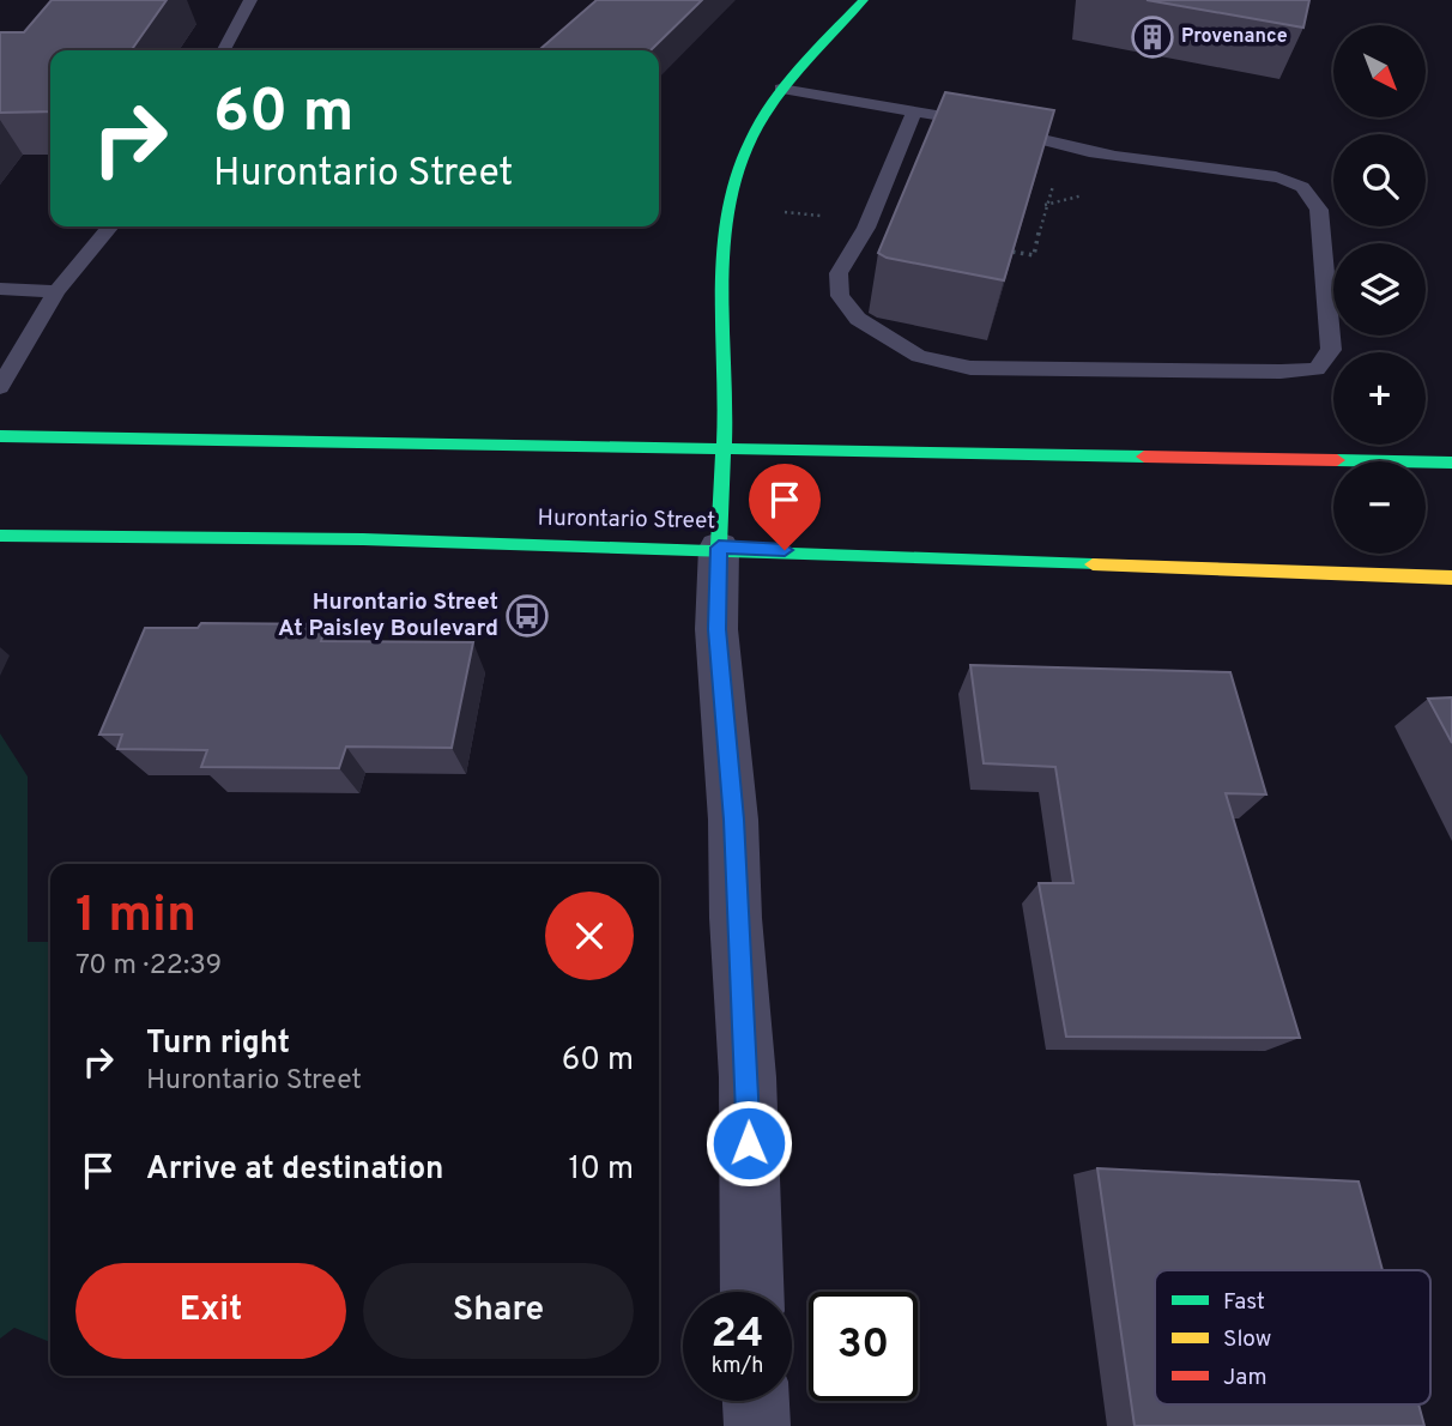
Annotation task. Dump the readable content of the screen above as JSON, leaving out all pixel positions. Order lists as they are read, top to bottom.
{
  "streets": {
    "main road": ["Hurontario Street"]
  },
  "places": {
    "building": ["Provenance"],
    "bus stop": ["Hurontario Street At Paisley Boulevard"]
  },
  "legend": ["Fast", "Slow", "Jam"],
  "north": "bottom right",
  "page": {
    "map_buttons": ["+", "−"],
    "turn": ["60 m", "Hurontario Street"],
    "heading": ["1 min", "70 m · 22:39"],
    "list": [
      {
        "name": "Turn right",
        "note": "Hurontario Street",
        "value": "60 m"
      },
      {
        "name": "Arrive at destination",
        "value": "10 m"
      }
    ],
    "buttons": ["Exit", "Share"],
    "speed": "24 km/h",
    "limit": "30"
  }
}
